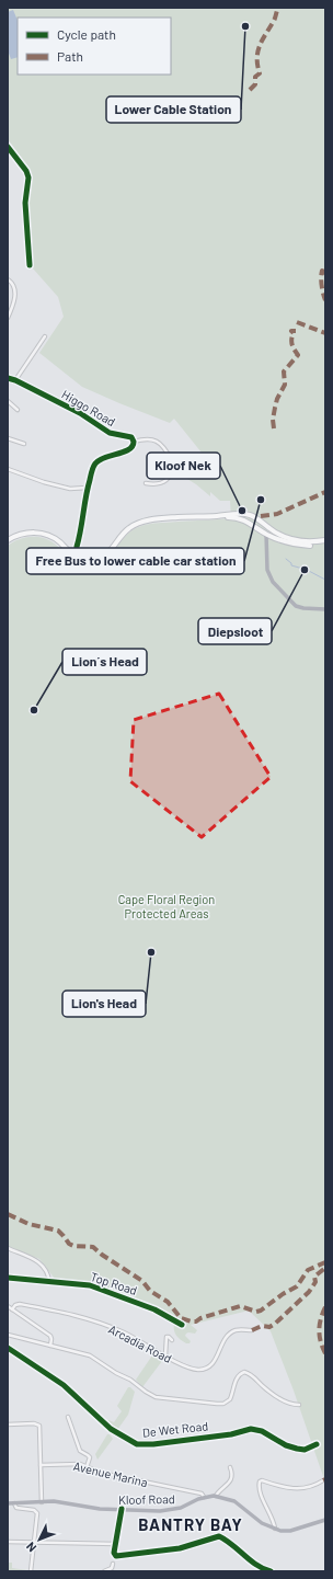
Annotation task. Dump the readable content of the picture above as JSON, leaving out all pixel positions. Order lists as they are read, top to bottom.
{
  "streets": {
    "main road": ["Kloof Road"],
    "street": [
      "Higgo Road",
      "Top Road",
      "Arcadia Road",
      "De Wet Road",
      "Avenue Marina"
    ]
  },
  "crossings": [
    ["Avenue Marina", "Kloof Road"]
  ],
  "districts": ["BANTRY BAY"],
  "parks": ["Cape Floral Region Protected Areas"],
  "places": [
    "Lower Cable Station",
    "Free Bus to lower cable car station",
    "Kloof Nek",
    "Diepsloot",
    "Lion´s Head",
    "Lion's Head"
  ],
  "legend": ["Cycle path", "Path"],
  "north": "bottom left"
}
